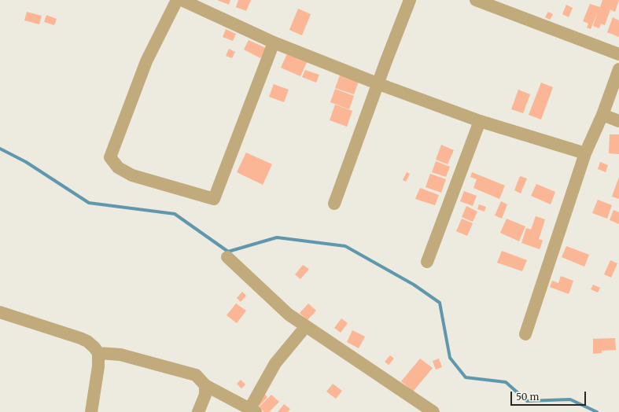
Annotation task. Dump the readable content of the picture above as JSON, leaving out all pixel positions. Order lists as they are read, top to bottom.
{
  "scale_bar": "50 m"
}
